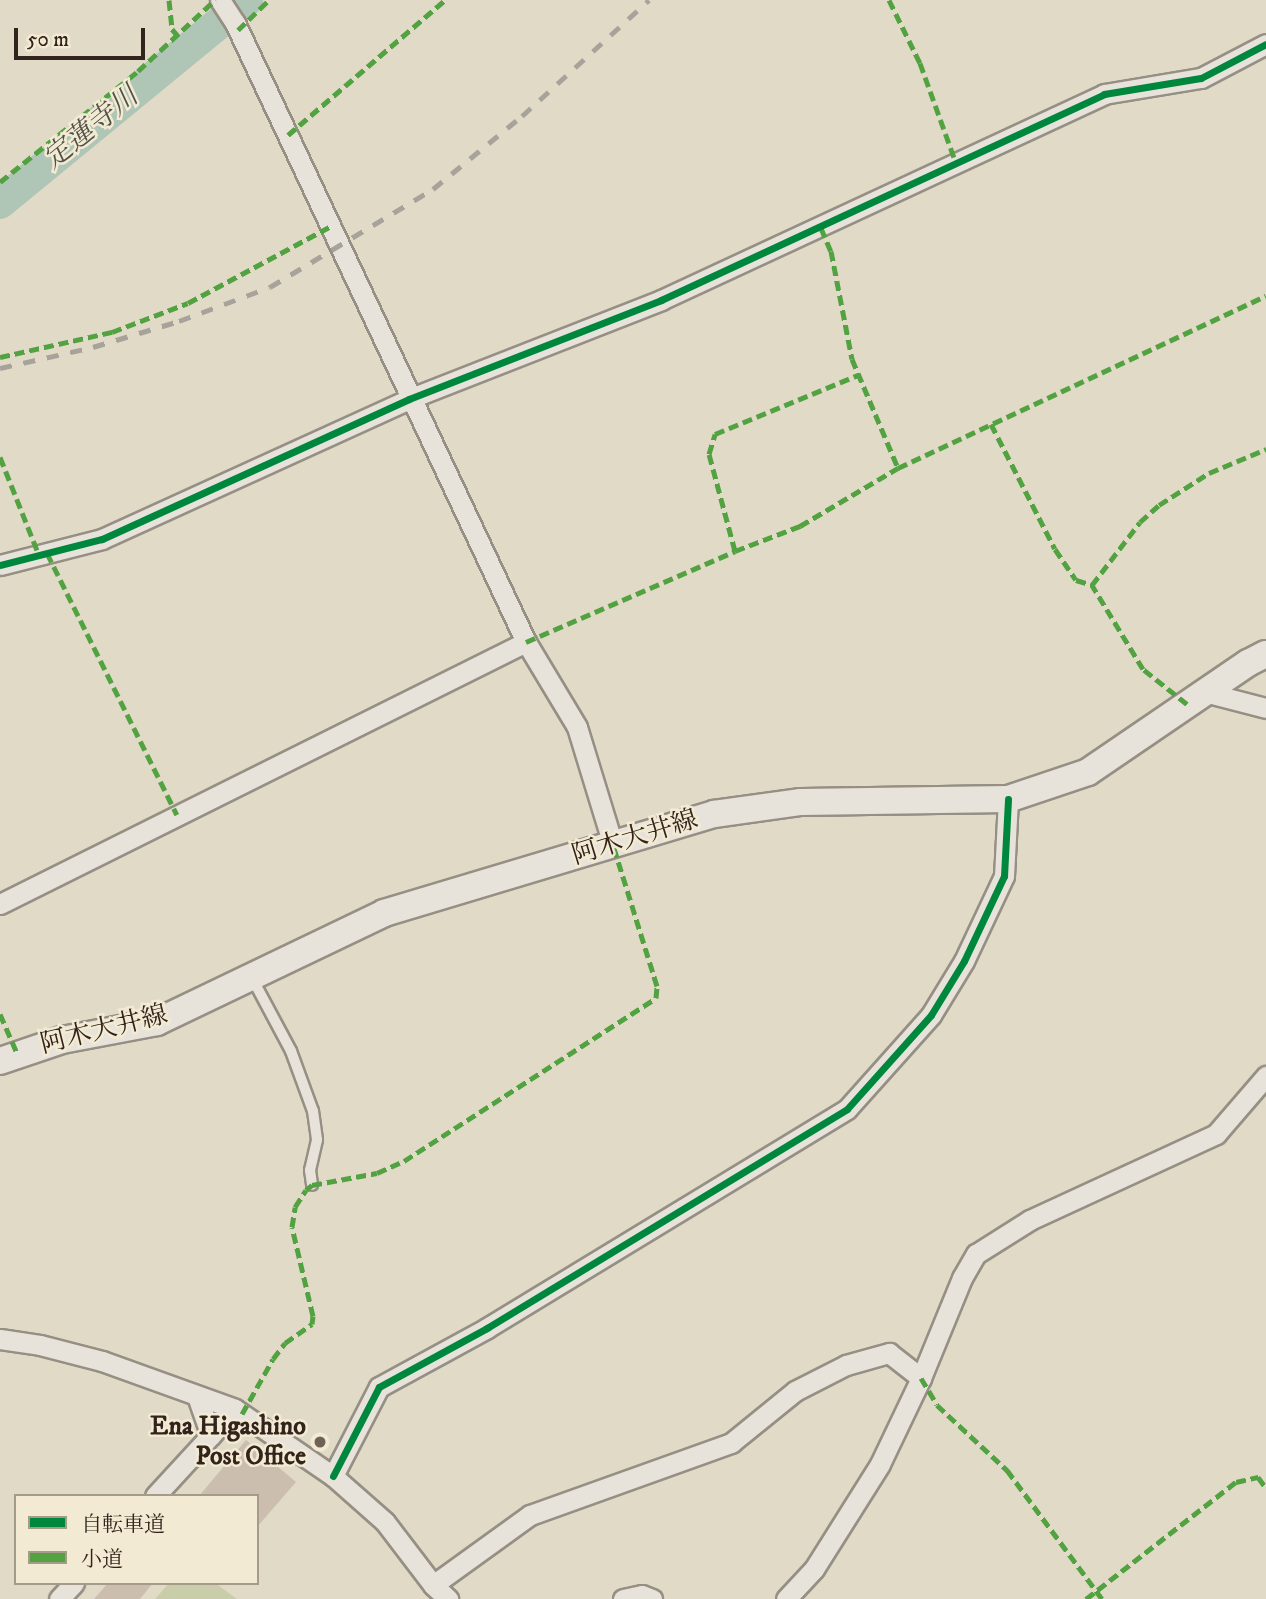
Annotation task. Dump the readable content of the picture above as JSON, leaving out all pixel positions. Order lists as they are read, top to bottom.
{
  "streets": {
    "main road": ["阿木大井線"]
  },
  "water": ["定蓮寺川"],
  "places": ["Ena Higashino Post Office"],
  "legend": ["自転車道", "小道"],
  "scale_bar": "50 m"
}
